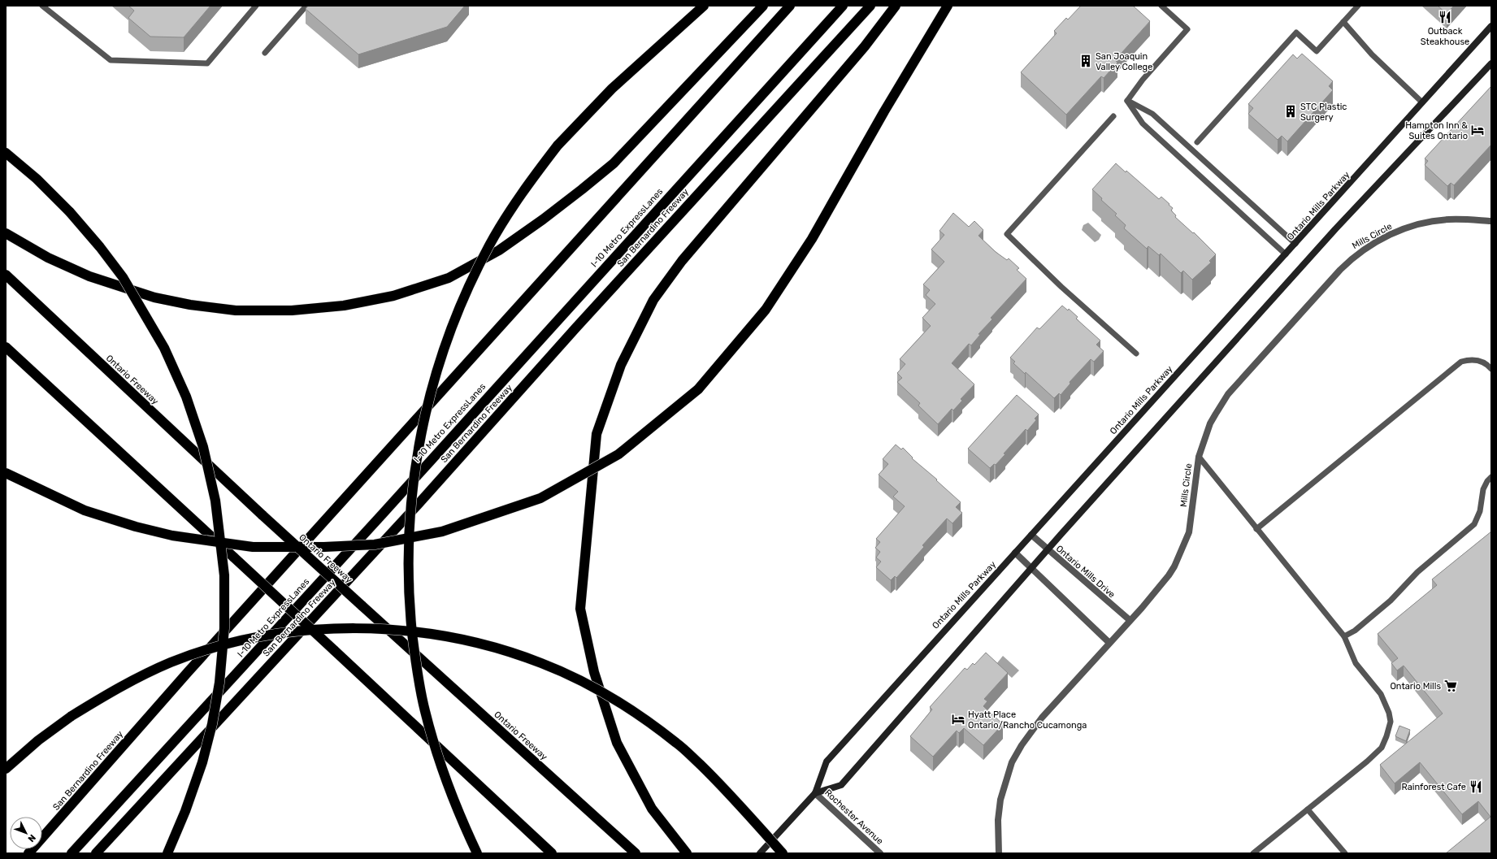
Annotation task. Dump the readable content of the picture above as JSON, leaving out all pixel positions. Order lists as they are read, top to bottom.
{
  "streets": {
    "highway": ["I-10 Metro ExpressLanes", "San Bernardino Freeway", "Ontario Freeway"],
    "main road": ["Ontario Mills Parkway"],
    "street": ["Mills Circle", "Ontario Mills Drive", "Rochester Avenue"]
  },
  "crossings": [
    ["Ontario Mills Parkway", "Ontario Mills Drive"],
    ["Ontario Mills Parkway", "Rochester Avenue"],
    ["Mills Circle", "Ontario Mills Drive"]
  ],
  "places": {
    "restaurant": ["Outback Steakhouse", "Rainforest Cafe"],
    "building": ["San Joaquin Valley College", "STC Plastic Surgery"],
    "hotel": ["Hampton Inn & Suites Ontario", "Hyatt Place Ontario/Rancho Cucamonga"],
    "supermarket": ["Ontario Mills"]
  },
  "north": "bottom right"
}
